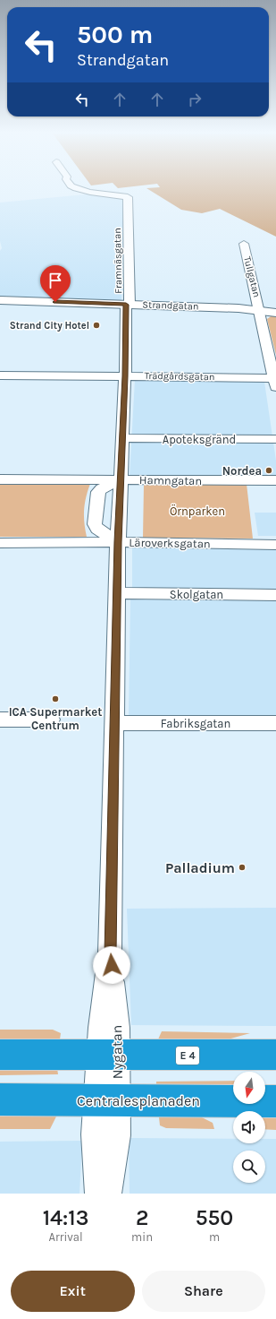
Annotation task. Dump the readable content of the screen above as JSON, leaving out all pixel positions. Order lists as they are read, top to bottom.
{
  "streets": {
    "highway": ["E 4", "Centralesplanaden"],
    "main road": ["Strandgatan"],
    "street": [
      "Framnäsgatan",
      "Tullgatan",
      "Trädgårdsgatan",
      "Apoteksgränd",
      "Hamngatan",
      "Läroverksgatan",
      "Skolgatan",
      "Fabriksgatan",
      "Nygatan"
    ]
  },
  "crossings": [
    ["Framnäsgatan", "Strandgatan"],
    ["Framnäsgatan", "Nygatan"],
    ["Tullgatan", "Strandgatan"],
    ["Tullgatan", "Trädgårdsgatan"],
    ["Strandgatan", "Nygatan"],
    ["Trädgårdsgatan", "Nygatan"],
    ["Apoteksgränd", "Nygatan"],
    ["Hamngatan", "Nygatan"],
    ["Läroverksgatan", "Nygatan"],
    ["Skolgatan", "Nygatan"],
    ["Fabriksgatan", "Nygatan"],
    ["Nygatan", "E 4"],
    ["Nygatan", "Centralesplanaden"]
  ],
  "parks": ["Örnparken"],
  "places": [
    "Strand City Hotel",
    "Nordea",
    "ICA Supermarket Centrum",
    "Palladium"
  ],
  "north": "bottom",
  "page": {
    "turn": ["500 m", "Strandgatan"],
    "eta": [
      "14:13",
      "Arrival",
      "2",
      "min",
      "550",
      "m"
    ],
    "buttons": ["Exit", "Share"]
  }
}
